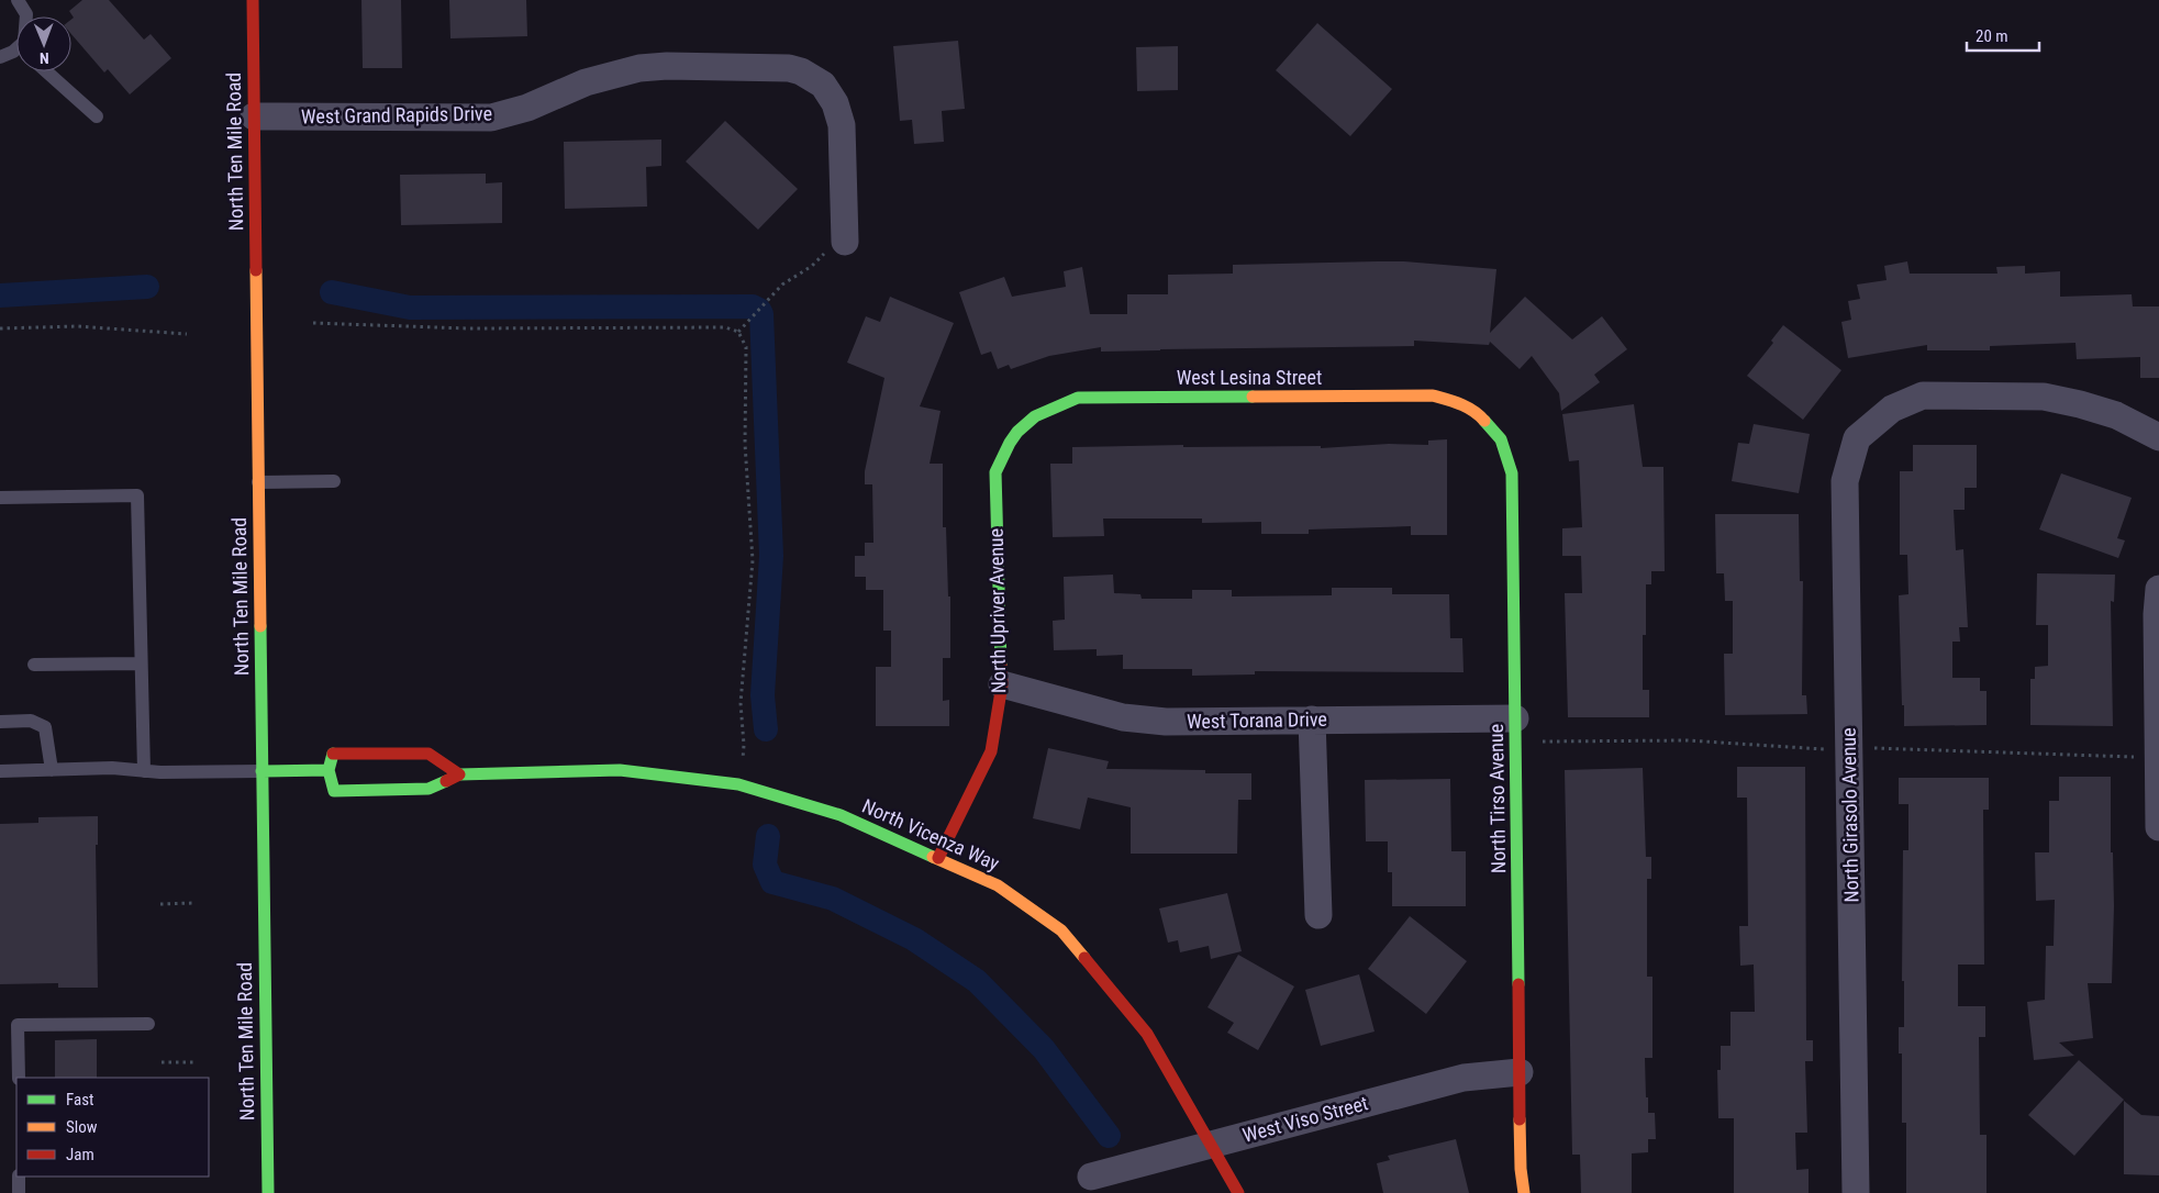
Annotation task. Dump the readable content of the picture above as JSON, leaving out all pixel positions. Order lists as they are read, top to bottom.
{
  "streets": {
    "street": [
      "West Grand Rapids Drive",
      "North Ten Mile Road",
      "West Lesina Street",
      "North Upriver Avenue",
      "West Torana Drive",
      "North Tirso Avenue",
      "North Girasolo Avenue",
      "North Vicenza Way",
      "West Viso Street"
    ]
  },
  "crossings": [
    ["West Grand Rapids Drive", "North Ten Mile Road"],
    ["West Lesina Street", "North Upriver Avenue"],
    ["West Lesina Street", "North Tirso Avenue"],
    ["North Upriver Avenue", "West Torana Drive"],
    ["North Upriver Avenue", "North Vicenza Way"],
    ["West Torana Drive", "North Tirso Avenue"],
    ["North Tirso Avenue", "West Viso Street"],
    ["North Vicenza Way", "West Viso Street"]
  ],
  "legend": ["Fast", "Slow", "Jam"],
  "scale_bar": "20 m",
  "north": "bottom"
}
